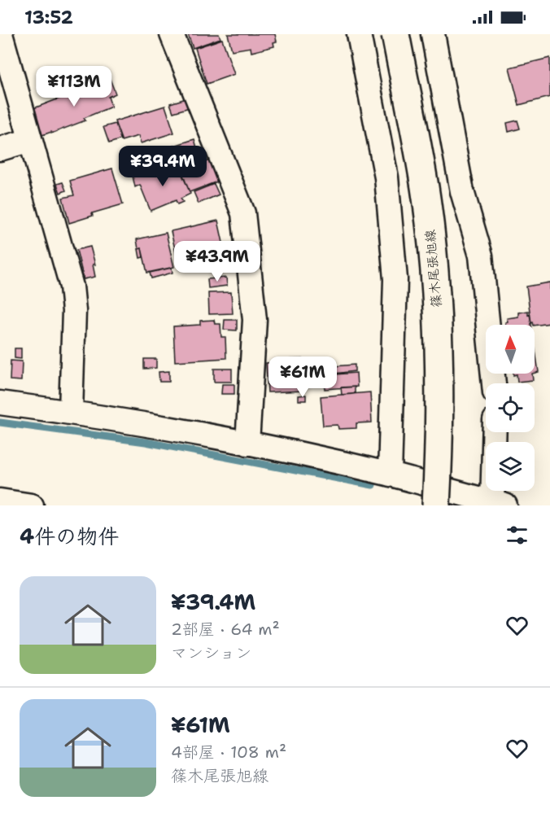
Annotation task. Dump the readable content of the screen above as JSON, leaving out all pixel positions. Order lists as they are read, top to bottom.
{
  "streets": {
    "main road": ["篠木尾張旭線"]
  },
  "north": "top",
  "page": {
    "status": "13:52",
    "price": [
      "¥113M",
      "¥39.4M",
      "¥43.9M",
      "¥61M"
    ],
    "heading": "4件の物件",
    "list": [
      {
        "name": "¥39.4M",
        "note": "2部屋 · 64 m² · マンション"
      },
      {
        "name": "¥61M",
        "note": "4部屋 · 108 m² · 篠木尾張旭線"
      }
    ]
  }
}
